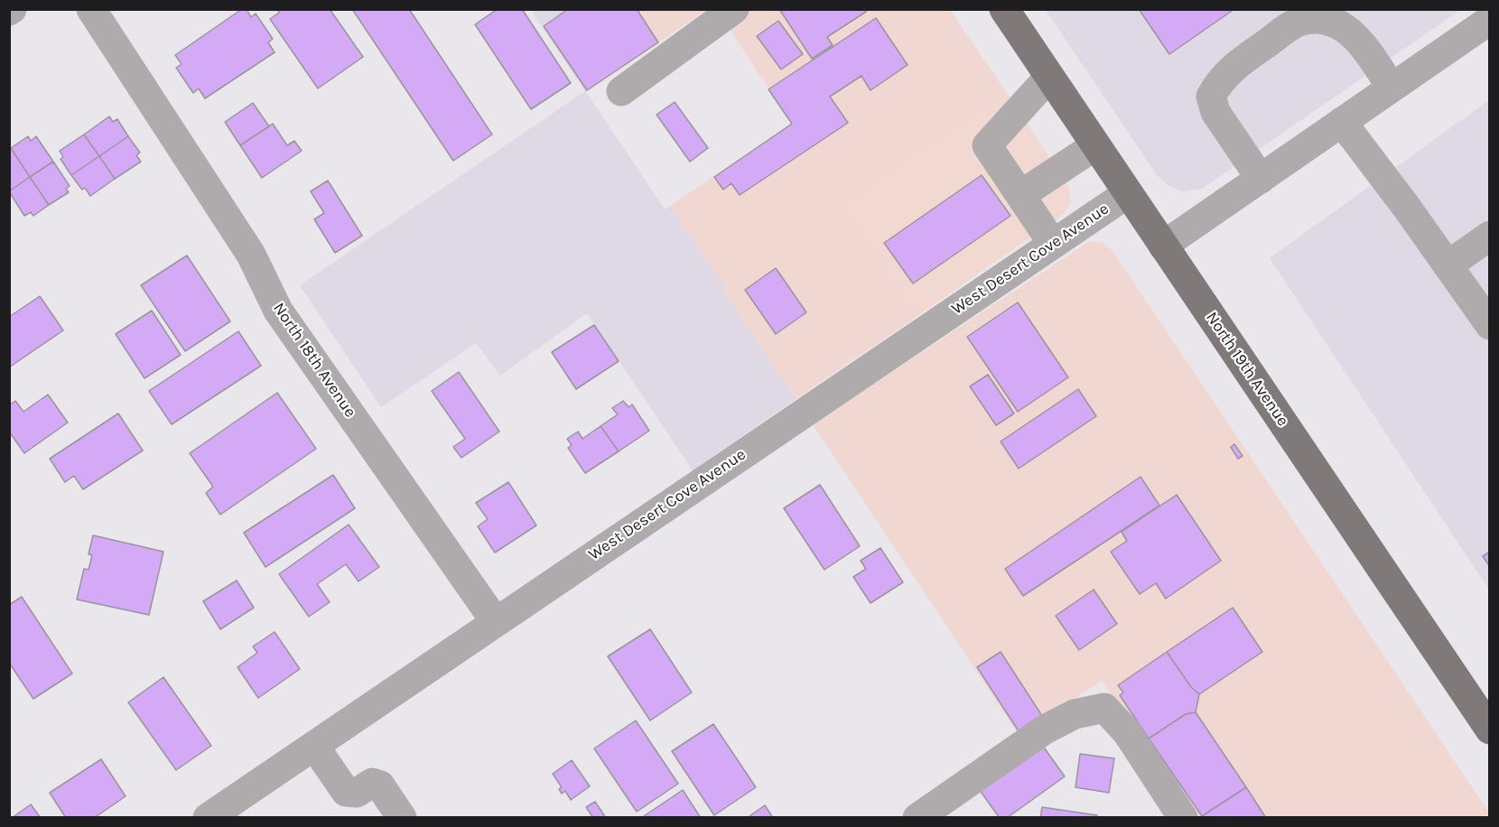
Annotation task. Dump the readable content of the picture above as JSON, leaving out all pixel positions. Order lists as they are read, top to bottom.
{
  "streets": {
    "main road": ["North 19th Avenue"],
    "street": ["West Desert Cove Avenue", "North 18th Avenue"]
  },
  "crossings": [
    ["West Desert Cove Avenue", "North 18th Avenue"],
    ["West Desert Cove Avenue", "North 19th Avenue"]
  ]
}
